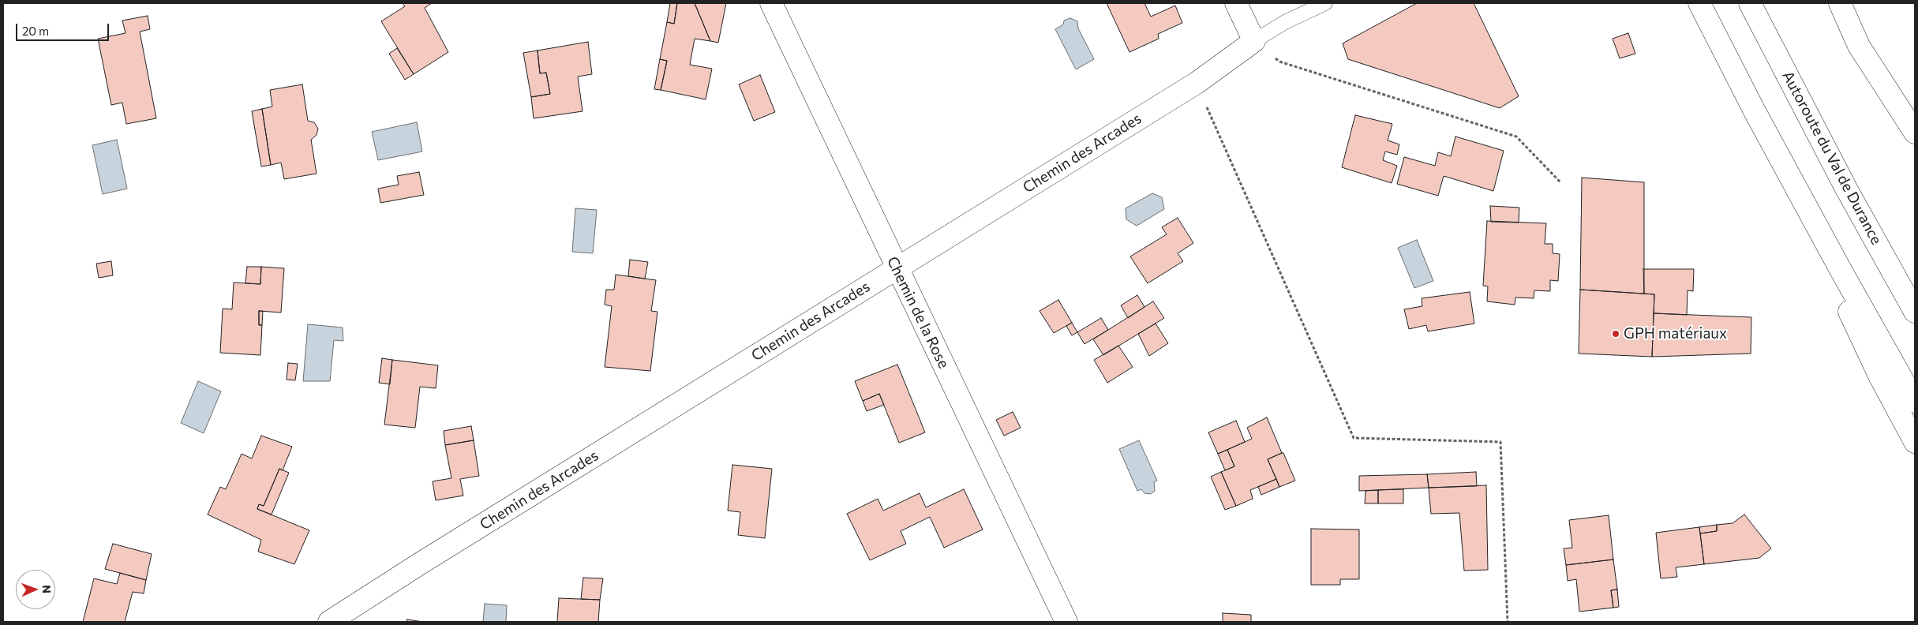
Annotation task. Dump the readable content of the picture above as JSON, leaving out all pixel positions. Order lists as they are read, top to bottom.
{
  "streets": {
    "main road": ["Chemin des Arcades", "Autoroute du Val de Durance", "Chemin de la Rose"]
  },
  "crossings": [
    ["Chemin des Arcades", "Chemin de la Rose"]
  ],
  "places": ["GPH matériaux"],
  "scale_bar": "20 m",
  "north": "right"
}
